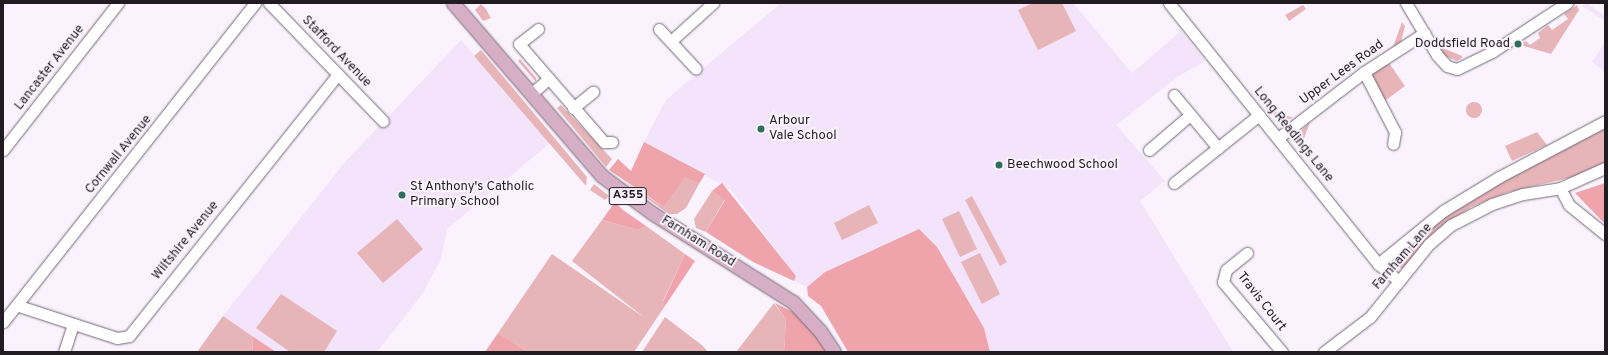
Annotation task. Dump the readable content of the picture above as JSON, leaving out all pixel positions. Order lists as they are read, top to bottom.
{
  "streets": {
    "main road": ["A355", "Farnham Road"],
    "street": [
      "Stafford Avenue",
      "Lancaster Avenue",
      "Upper Lees Road",
      "Long Readings Lane",
      "Cornwall Avenue",
      "Wiltshire Avenue",
      "Farnham Lane",
      "Travis Court"
    ]
  },
  "crossings": [
    ["Stafford Avenue", "Wiltshire Avenue"],
    ["Upper Lees Road", "Long Readings Lane"],
    ["Long Readings Lane", "Farnham Lane"],
    ["Cornwall Avenue", "Wiltshire Avenue"]
  ],
  "places": [
    "Doddsfield Road",
    "Arbour Vale School",
    "Beechwood School",
    "St Anthony's Catholic Primary School"
  ]
}
